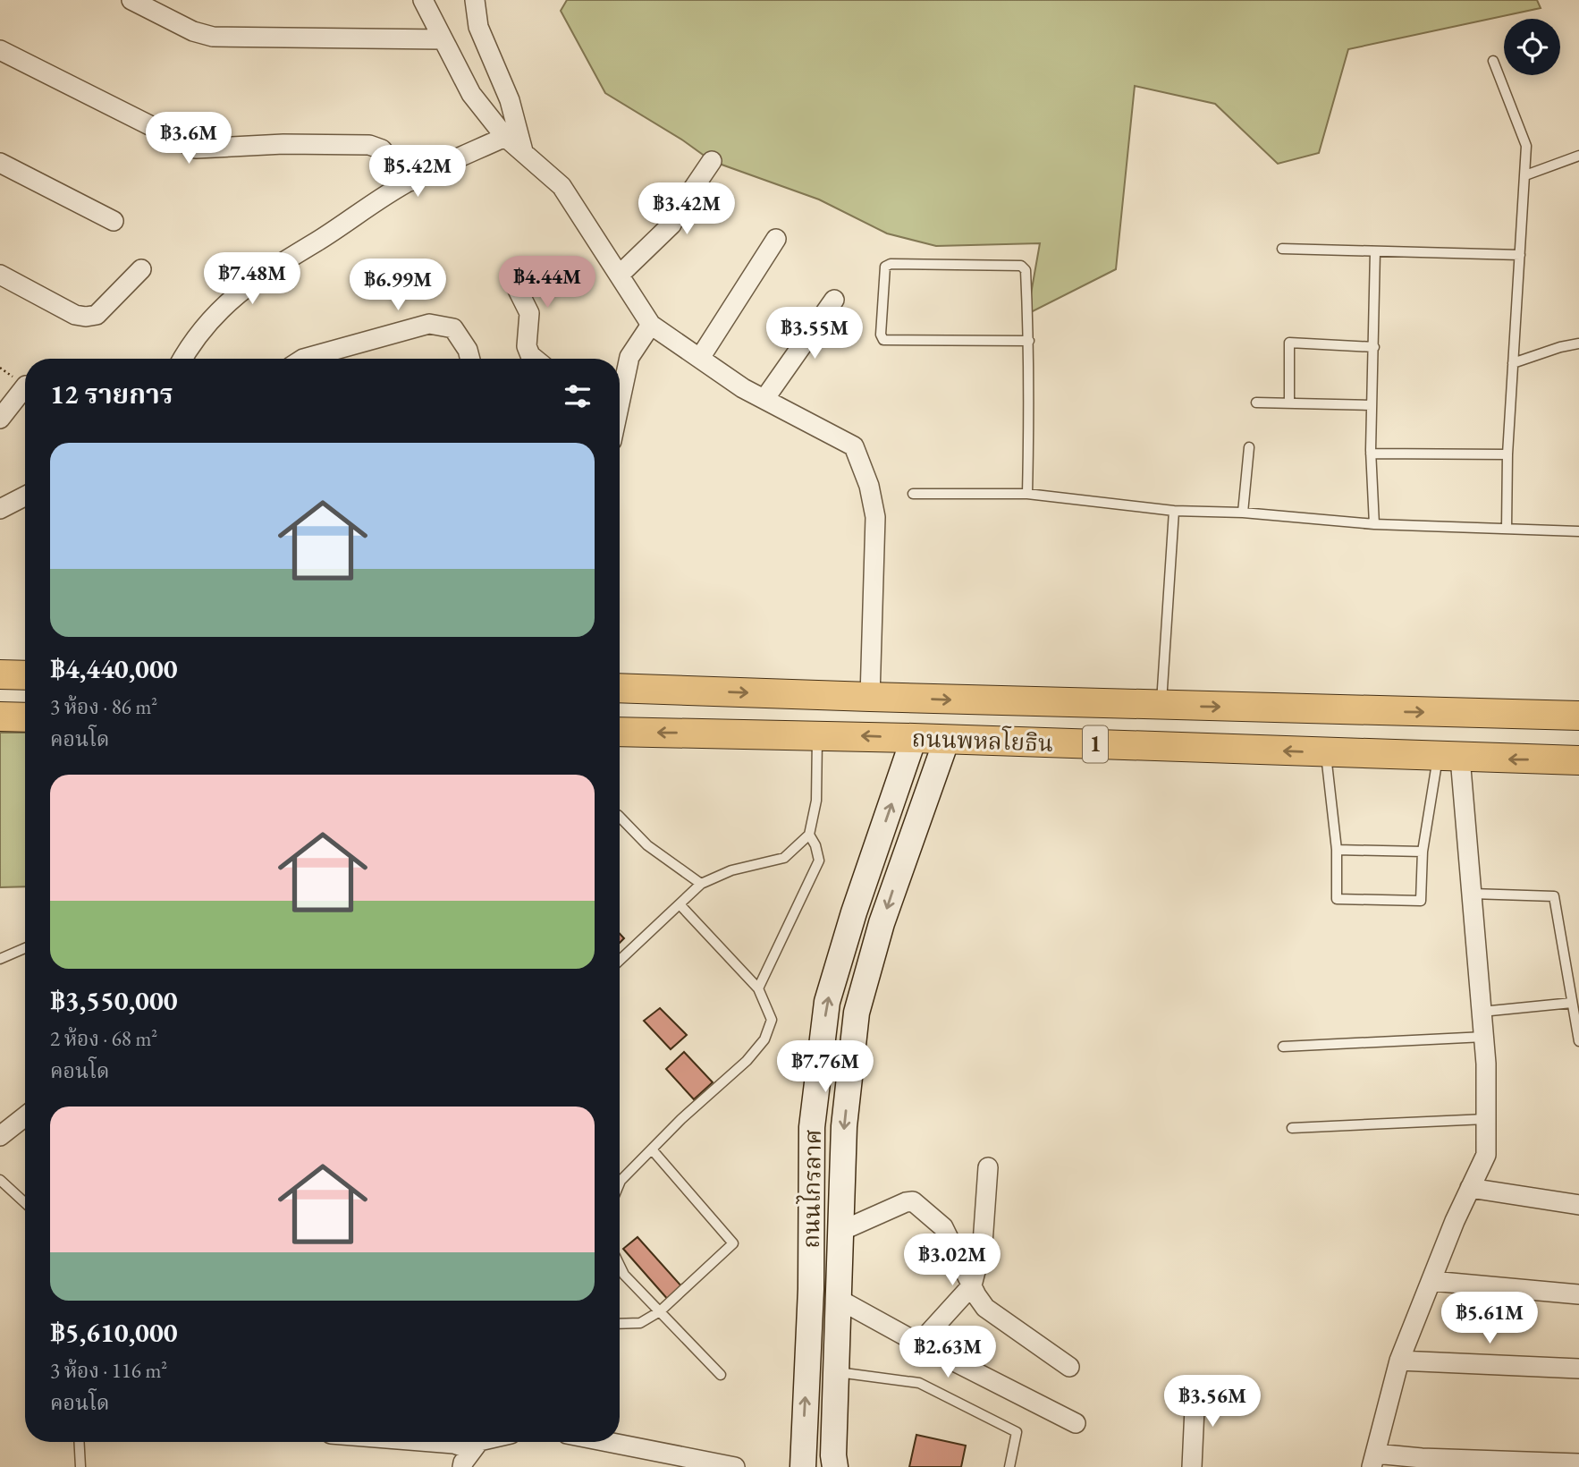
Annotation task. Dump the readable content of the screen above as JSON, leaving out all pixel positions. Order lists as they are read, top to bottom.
{
  "streets": {
    "main road": ["ถนนพหลโยธิน", "1", "ถนนไกรลาศ"]
  },
  "crossings": [
    ["ถนนพหลโยธิน", "ถนนไกรลาศ"]
  ],
  "page": {
    "price": [
      "฿3.6M",
      "฿5.42M",
      "฿3.42M",
      "฿7.48M",
      "฿4.44M",
      "฿6.99M",
      "฿3.55M",
      "฿7.76M",
      "฿3.02M",
      "฿5.61M",
      "฿2.63M",
      "฿3.56M"
    ],
    "heading": "12 รายการ",
    "list": [
      {
        "name": "฿4,440,000",
        "note": "3 ห้อง · 86 m² · คอนโด"
      },
      {
        "name": "฿3,550,000",
        "note": "2 ห้อง · 68 m² · คอนโด"
      },
      {
        "name": "฿5,610,000",
        "note": "3 ห้อง · 116 m² · คอนโด"
      }
    ]
  }
}
